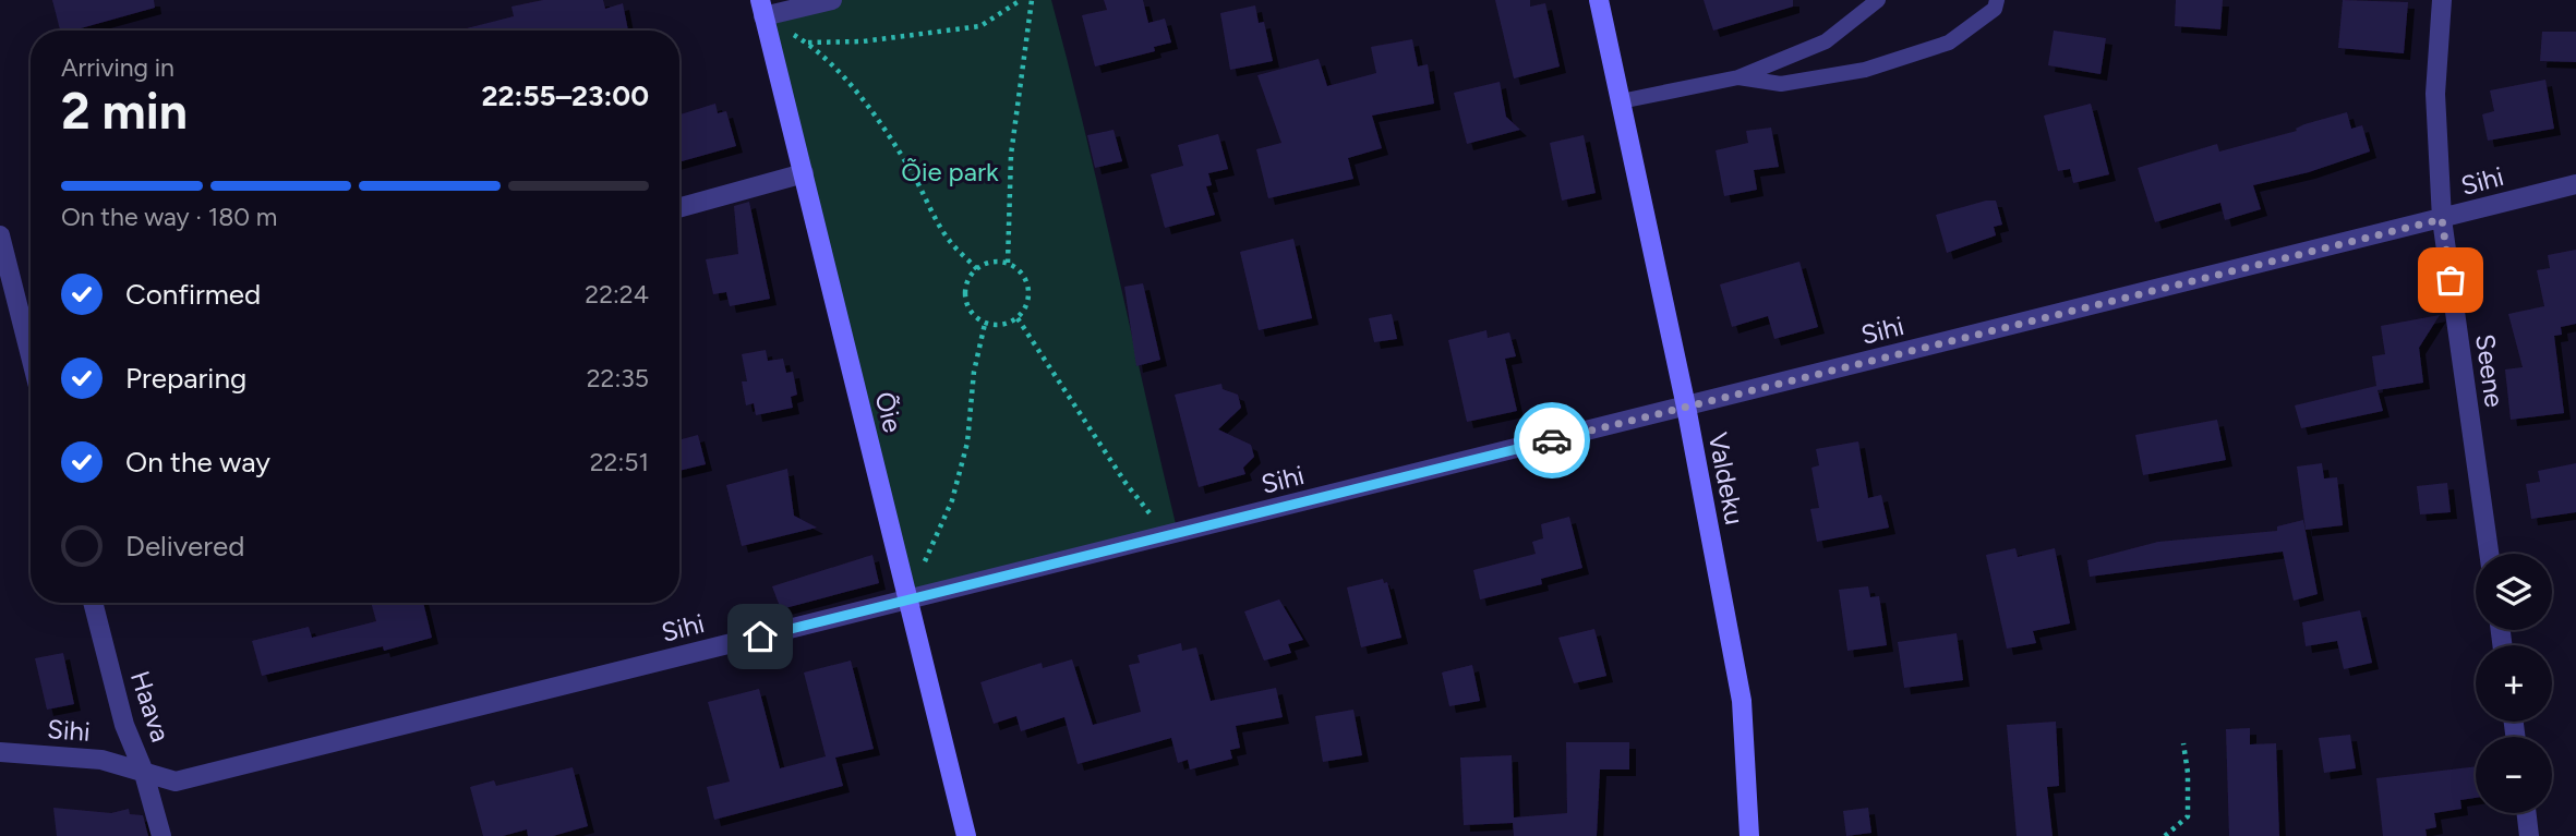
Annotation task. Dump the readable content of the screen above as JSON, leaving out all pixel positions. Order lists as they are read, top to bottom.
{
  "streets": {
    "street": [
      "Sihi",
      "Seene",
      "Õie",
      "Valdeku",
      "Haava"
    ]
  },
  "crossings": [
    ["Sihi", "Seene"],
    ["Sihi", "Õie"],
    ["Sihi", "Valdeku"],
    ["Sihi", "Haava"]
  ],
  "parks": ["Õie park"],
  "page": {
    "heading": ["2 min", "Arriving in", "22:55–23:00"],
    "bar": "On the way · 180 m",
    "list": [
      ["Confirmed", "22:24"],
      ["Preparing", "22:35"],
      ["On the way", "22:51"],
      "Delivered"
    ],
    "map_buttons": ["+", "−"]
  }
}
